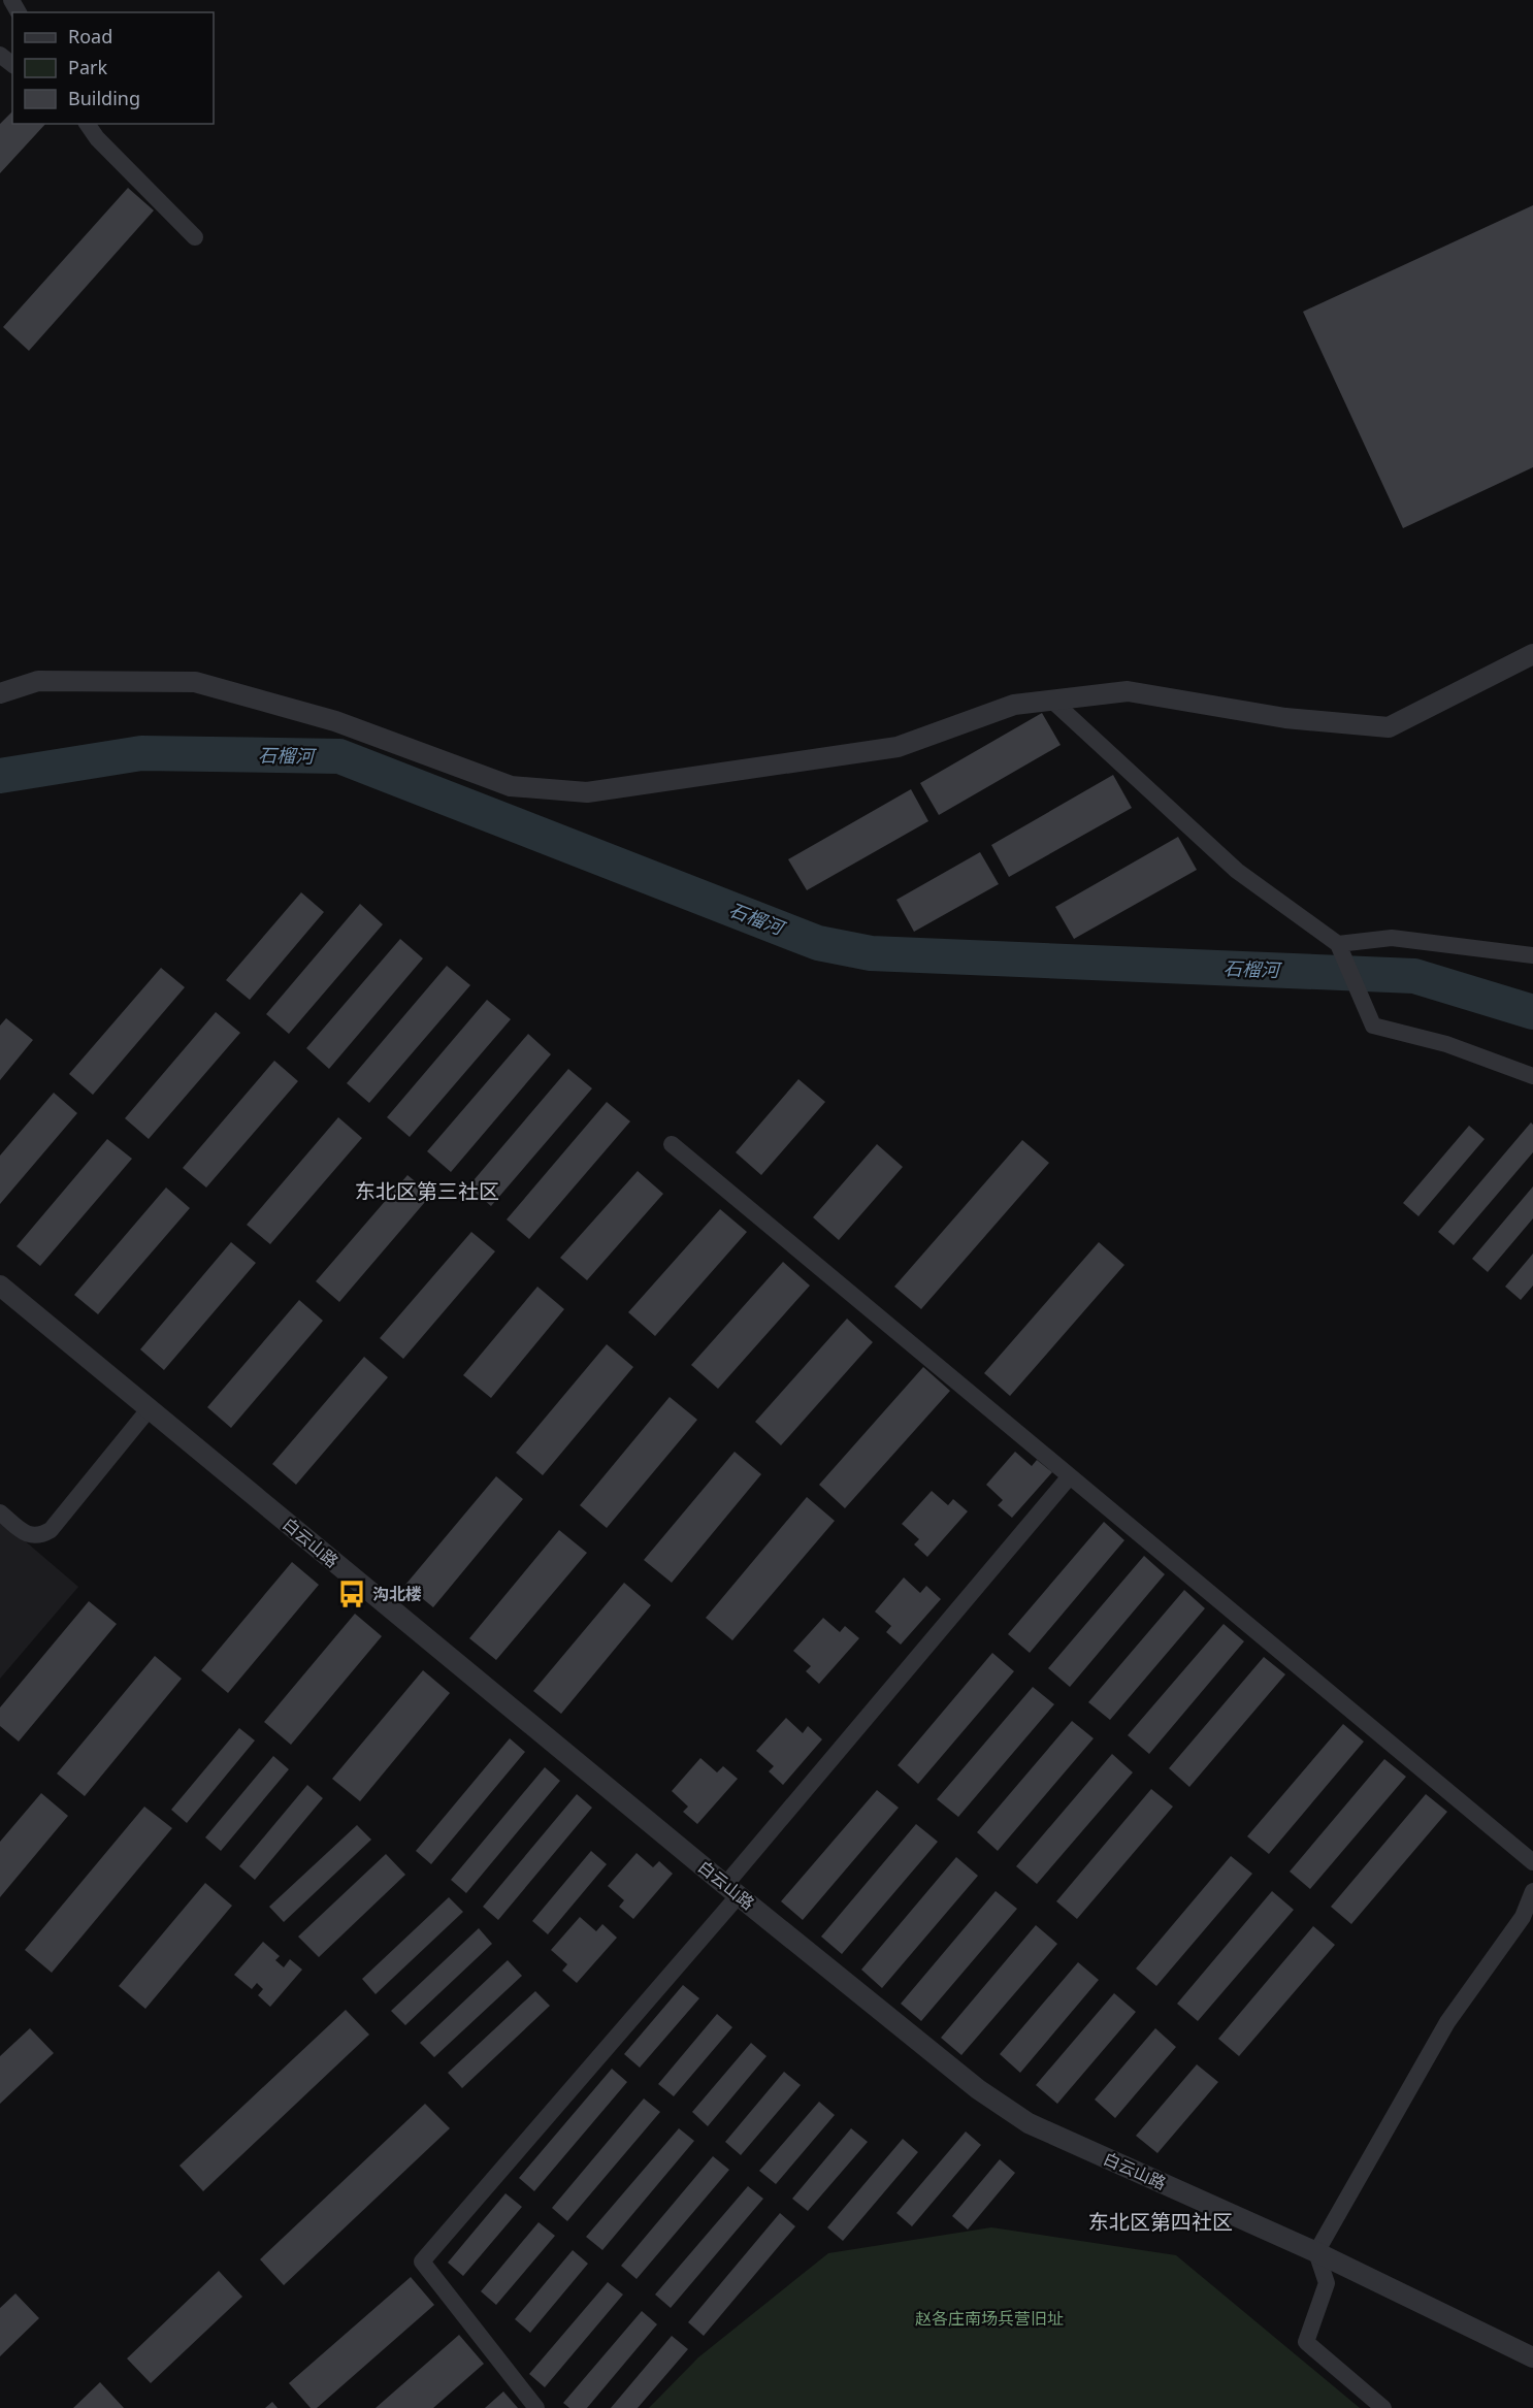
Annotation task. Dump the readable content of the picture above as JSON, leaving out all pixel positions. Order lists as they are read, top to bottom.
{
  "streets": {
    "street": ["白云山路"]
  },
  "districts": ["东北区第三社区", "东北区第四社区"],
  "water": ["石榴河"],
  "parks": ["赵各庄南场兵营旧址"],
  "places": {
    "bus stop": ["沟北楼"]
  },
  "legend": ["Road", "Park", "Building"]
}
